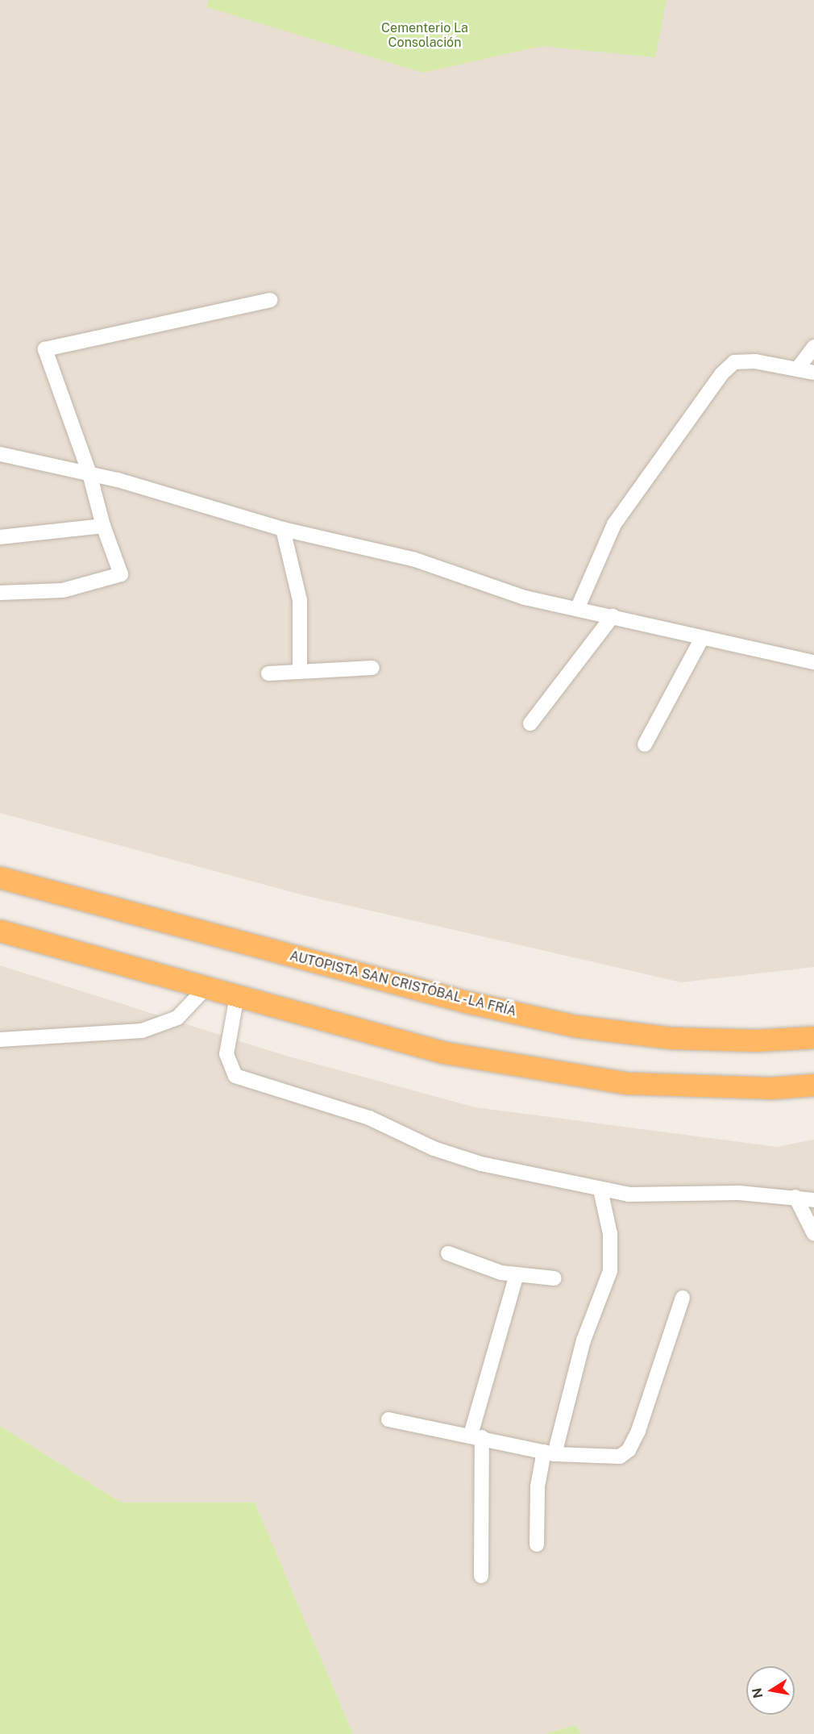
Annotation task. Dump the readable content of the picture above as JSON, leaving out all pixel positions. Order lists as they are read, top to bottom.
{
  "streets": {
    "highway": ["AUTOPISTA SAN CRISTÓBAL - LA FRÍA"]
  },
  "parks": ["Cementerio La Consolación"],
  "north": "left"
}
